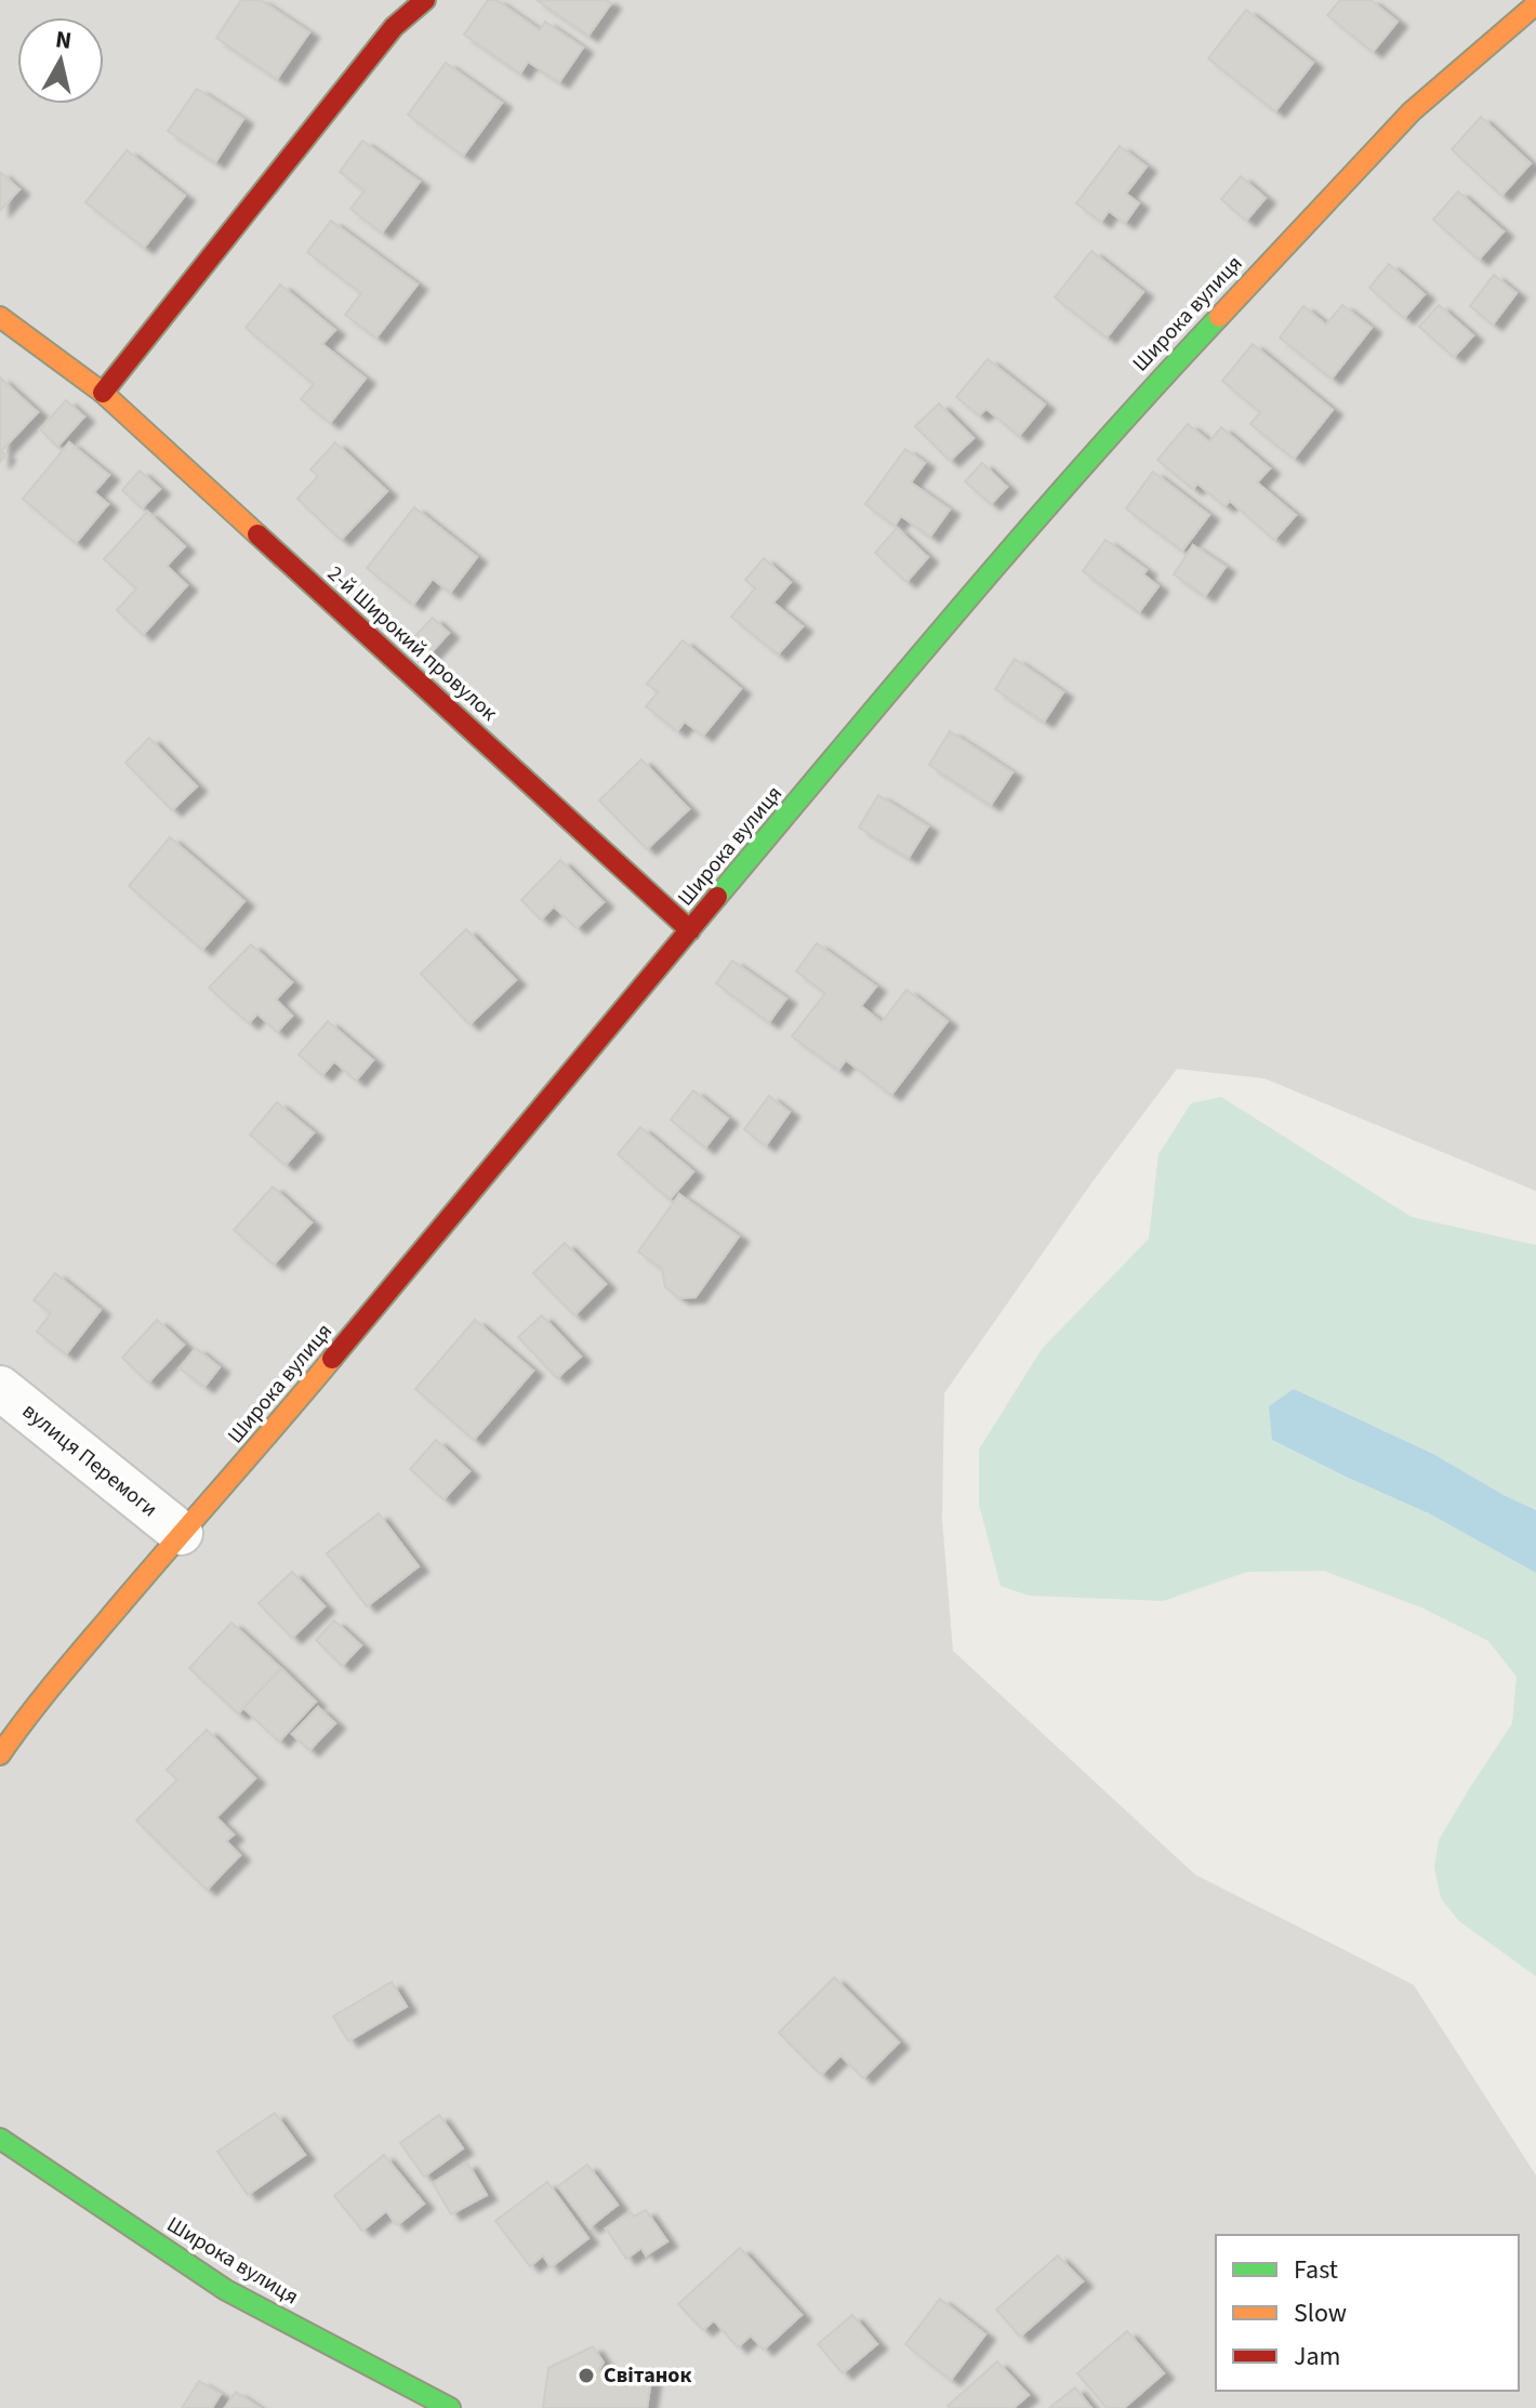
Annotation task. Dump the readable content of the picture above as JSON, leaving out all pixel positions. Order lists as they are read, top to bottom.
{
  "streets": {
    "street": ["Широка вулиця", "2-й Широкий провулок", "вулиця Перемоги"]
  },
  "crossings": [
    ["Широка вулиця", "2-й Широкий провулок"],
    ["Широка вулиця", "вулиця Перемоги"]
  ],
  "places": ["Світанок"],
  "legend": ["Fast", "Slow", "Jam"],
  "north": "top"
}
